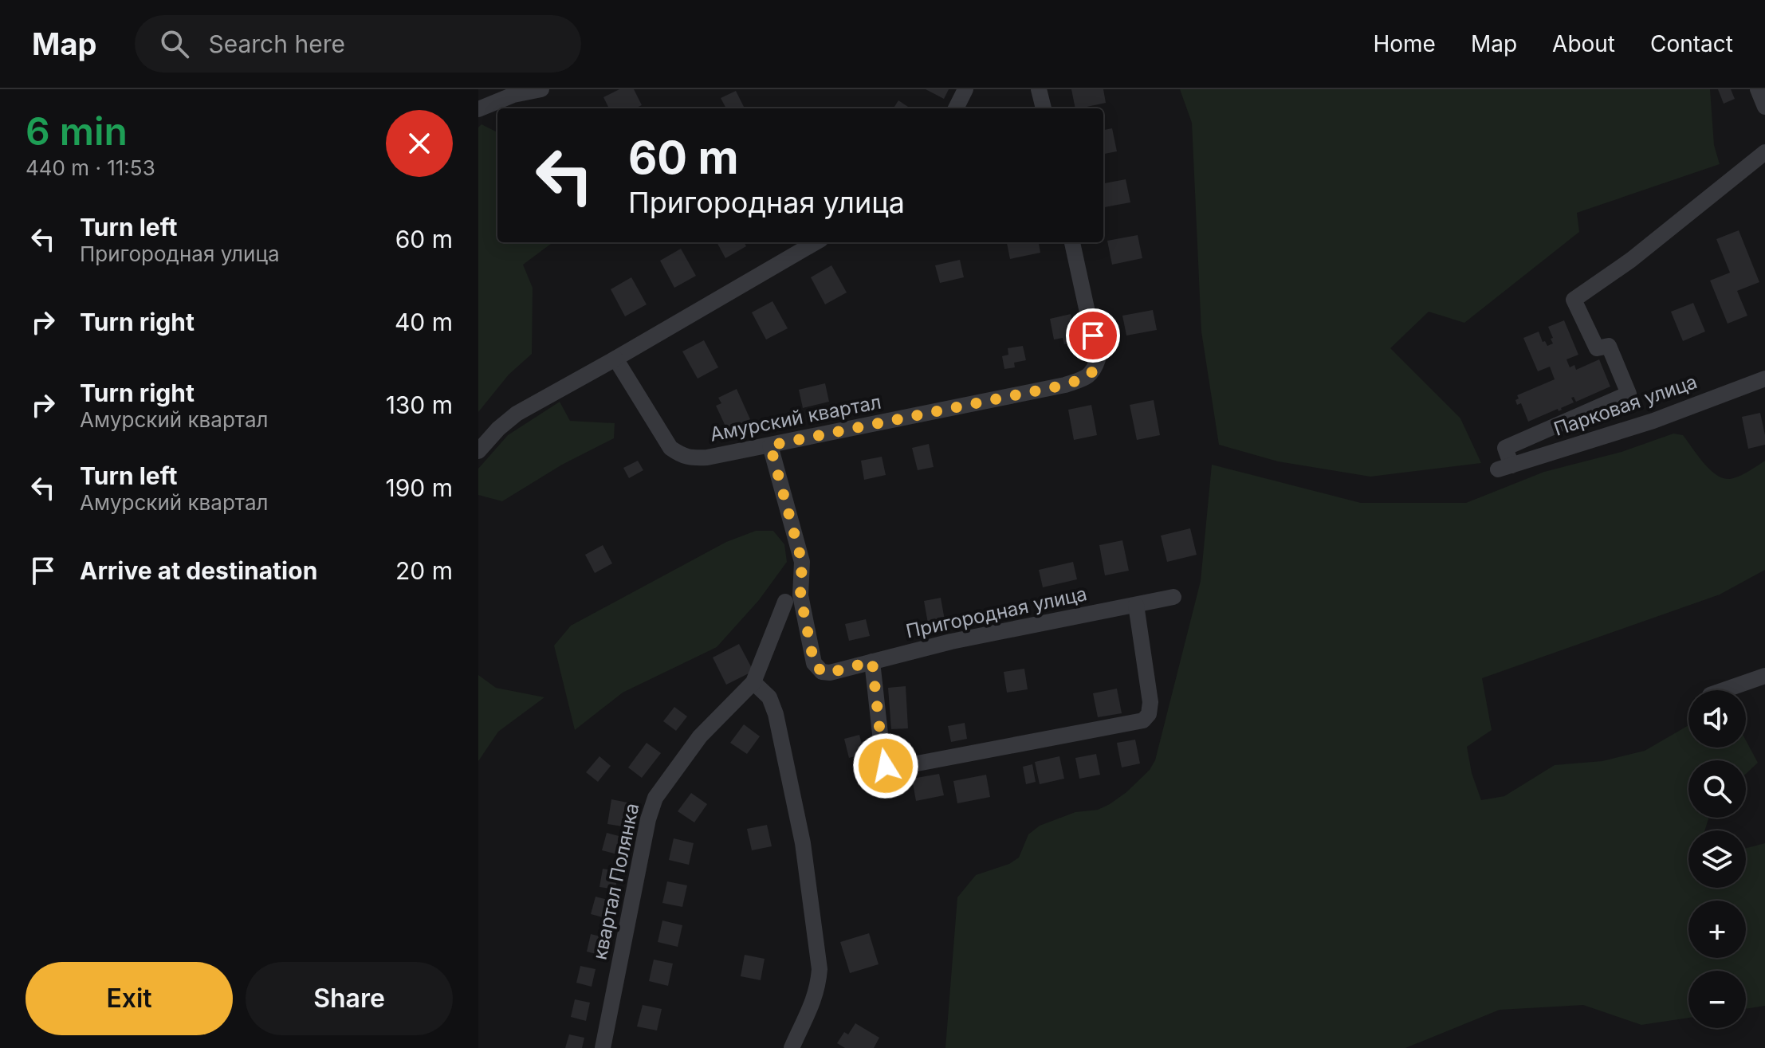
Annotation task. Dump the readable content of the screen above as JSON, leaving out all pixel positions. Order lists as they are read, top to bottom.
{
  "streets": {
    "street": [
      "Парковая улица",
      "Амурский квартал",
      "Пригородная улица",
      "квартал Полянка"
    ]
  },
  "crossings": [
    ["Амурский квартал", "Пригородная улица"]
  ],
  "page": {
    "header": "Map",
    "search": "Search here",
    "nav": [
      "Home",
      "Map",
      "About",
      "Contact"
    ],
    "heading": ["6 min", "440 m · 11:53"],
    "turn": ["60 m", "Пригородная улица"],
    "list": [
      {
        "name": "Turn left",
        "note": "Пригородная улица",
        "value": "60 m"
      },
      {
        "name": "Turn right",
        "value": "40 m"
      },
      {
        "name": "Turn right",
        "note": "Амурский квартал",
        "value": "130 m"
      },
      {
        "name": "Turn left",
        "note": "Амурский квартал",
        "value": "190 m"
      },
      {
        "name": "Arrive at destination",
        "value": "20 m"
      }
    ],
    "map_buttons": ["+", "−"],
    "buttons": ["Exit", "Share"]
  }
}
